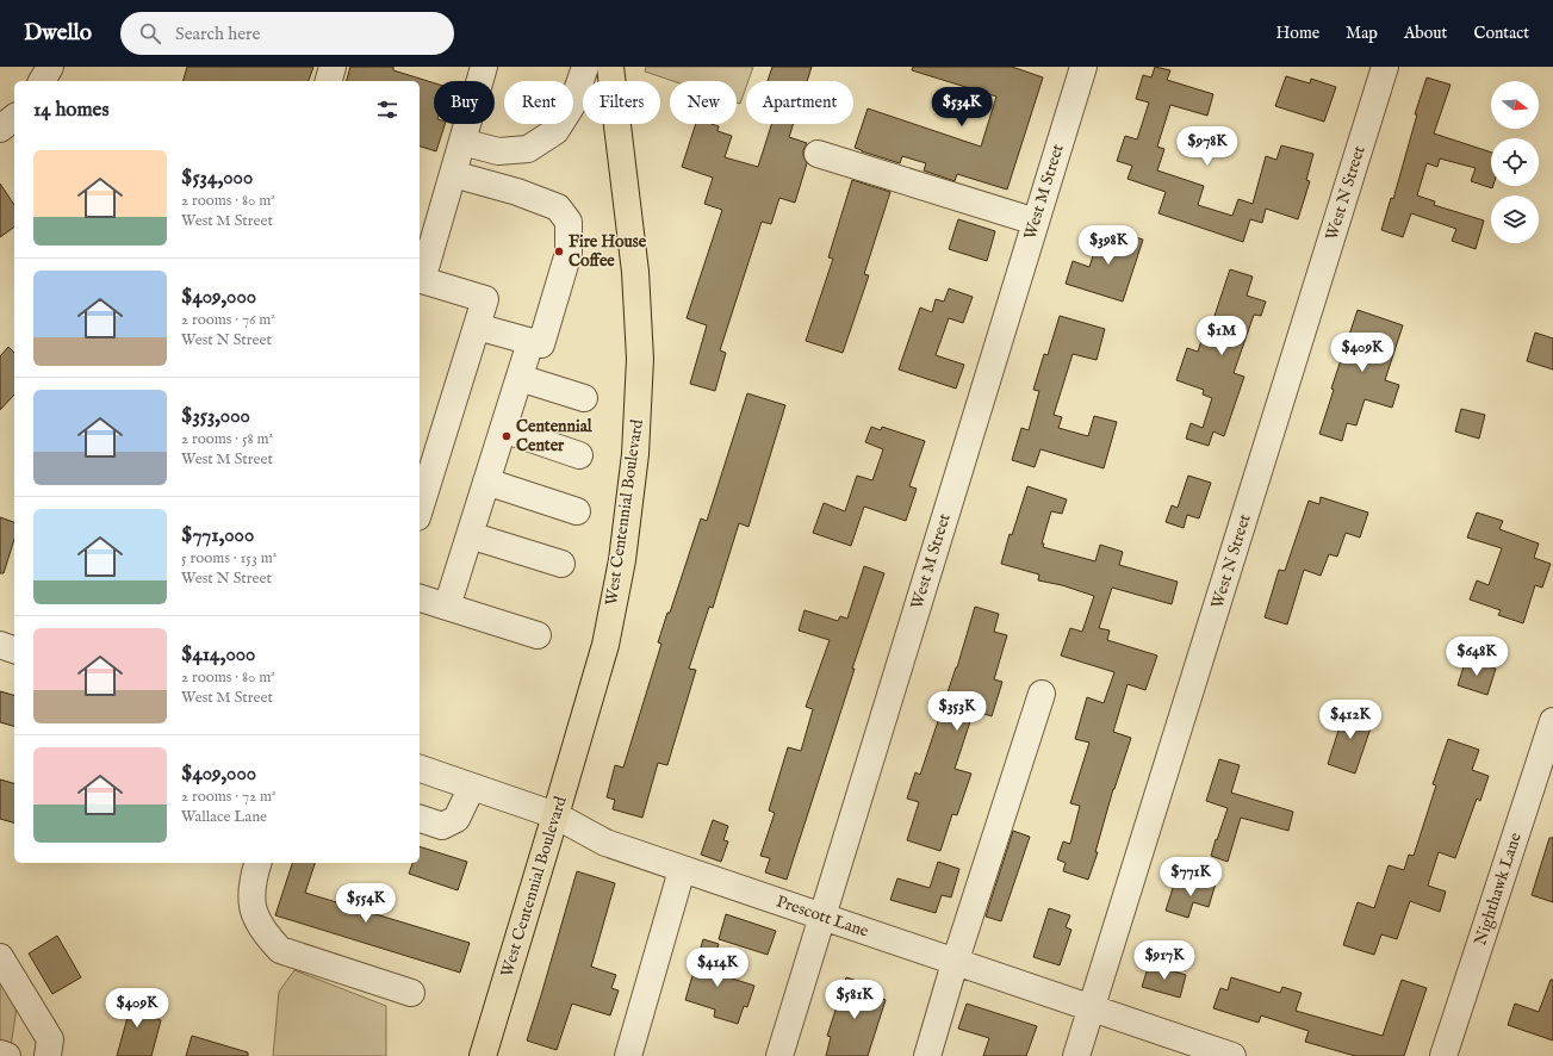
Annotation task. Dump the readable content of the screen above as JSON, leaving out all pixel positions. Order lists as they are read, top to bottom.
{
  "streets": {
    "main road": ["West Centennial Boulevard"],
    "street": [
      "West M Street",
      "West N Street",
      "Nighthawk Lane",
      "Prescott Lane"
    ]
  },
  "crossings": [
    ["West M Street", "Prescott Lane"],
    ["West N Street", "Prescott Lane"],
    ["West Centennial Boulevard", "Prescott Lane"]
  ],
  "places": ["Fire House Coffee", "Centennial Center"],
  "north": "right",
  "page": {
    "header": "Dwello",
    "search": "Search here",
    "nav": [
      "Home",
      "Map",
      "About",
      "Contact"
    ],
    "chip": [
      "Buy",
      "Rent",
      "Filters",
      "New",
      "Apartment"
    ],
    "heading": "14 homes",
    "price": [
      "$534K",
      "$978K",
      "$398K",
      "$1M",
      "$409K",
      "$648K",
      "$353K",
      "$412K",
      "$771K",
      "$554K",
      "$917K",
      "$414K",
      "$581K",
      "$409K"
    ],
    "list": [
      {
        "name": "$534,000",
        "note": "2 rooms · 80 m² · West M Street"
      },
      {
        "name": "$409,000",
        "note": "2 rooms · 76 m² · West N Street"
      },
      {
        "name": "$353,000",
        "note": "2 rooms · 58 m² · West M Street"
      },
      {
        "name": "$771,000",
        "note": "5 rooms · 153 m² · West N Street"
      },
      {
        "name": "$414,000",
        "note": "2 rooms · 80 m² · West M Street"
      },
      {
        "name": "$409,000",
        "note": "2 rooms · 72 m² · Wallace Lane"
      }
    ]
  }
}
